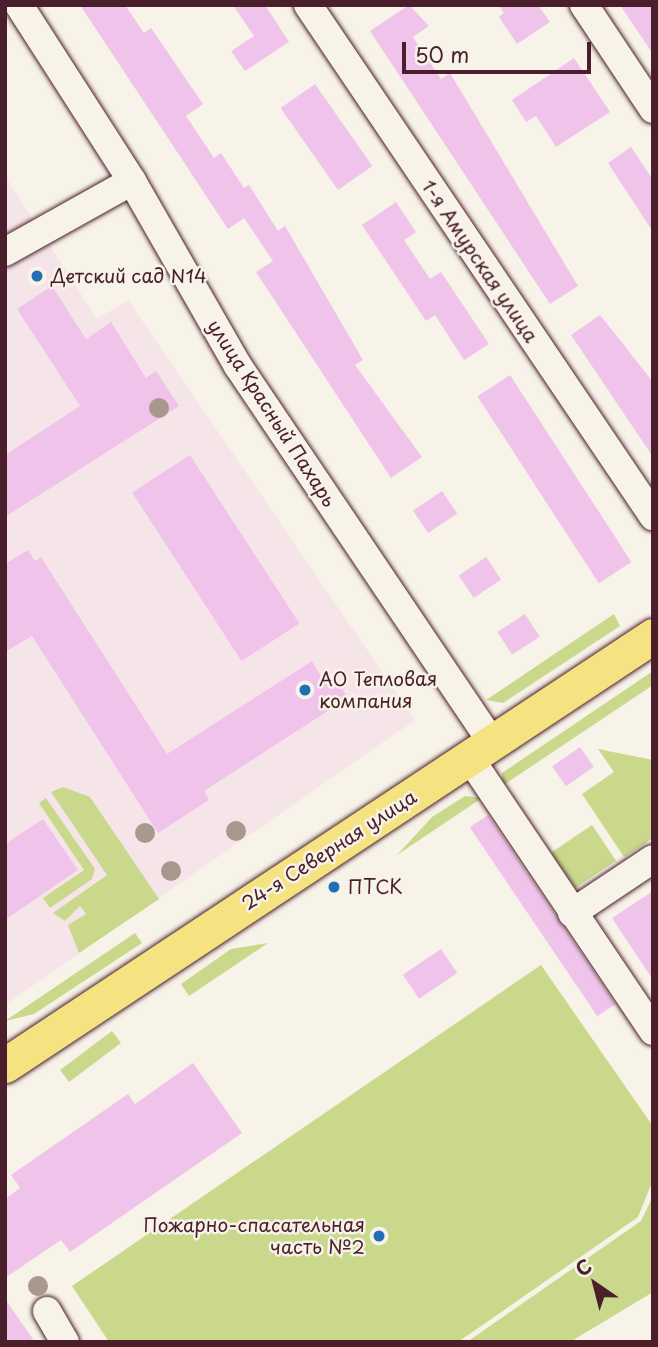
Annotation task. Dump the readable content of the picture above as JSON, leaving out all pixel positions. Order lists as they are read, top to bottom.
{
  "streets": {
    "main road": ["24-я Северная улица"],
    "street": ["1-я Амурская улица", "улица Красный Пахарь"]
  },
  "crossings": [
    ["улица Красный Пахарь", "24-я Северная улица"]
  ],
  "places": [
    "Детский сад N14",
    "АО Тепловая компания",
    "ПТСК",
    "Пожарно-спасательная часть №2"
  ],
  "scale_bar": "50 m",
  "north": "top left"
}
